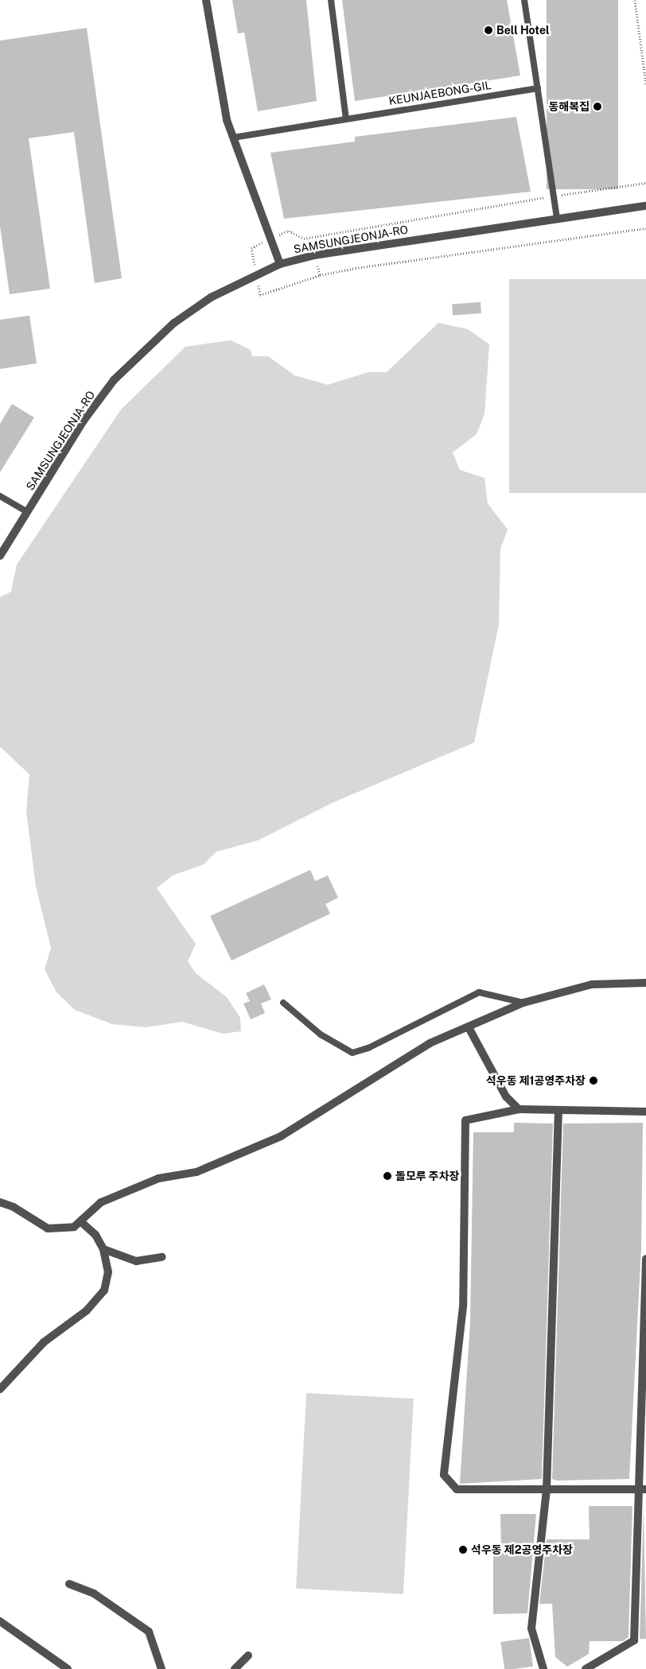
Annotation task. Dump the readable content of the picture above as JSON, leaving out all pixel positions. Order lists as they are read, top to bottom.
{
  "streets": {
    "street": ["SAMSUNGJEONJA-RO"],
    "lane": ["KEUNJAEBONG-GIL"]
  },
  "places": [
    "Bell Hotel",
    "동해복집",
    "석우동 제1공영주차장",
    "돌모루 주차장",
    "석우동 제2공영주차장"
  ]
}
